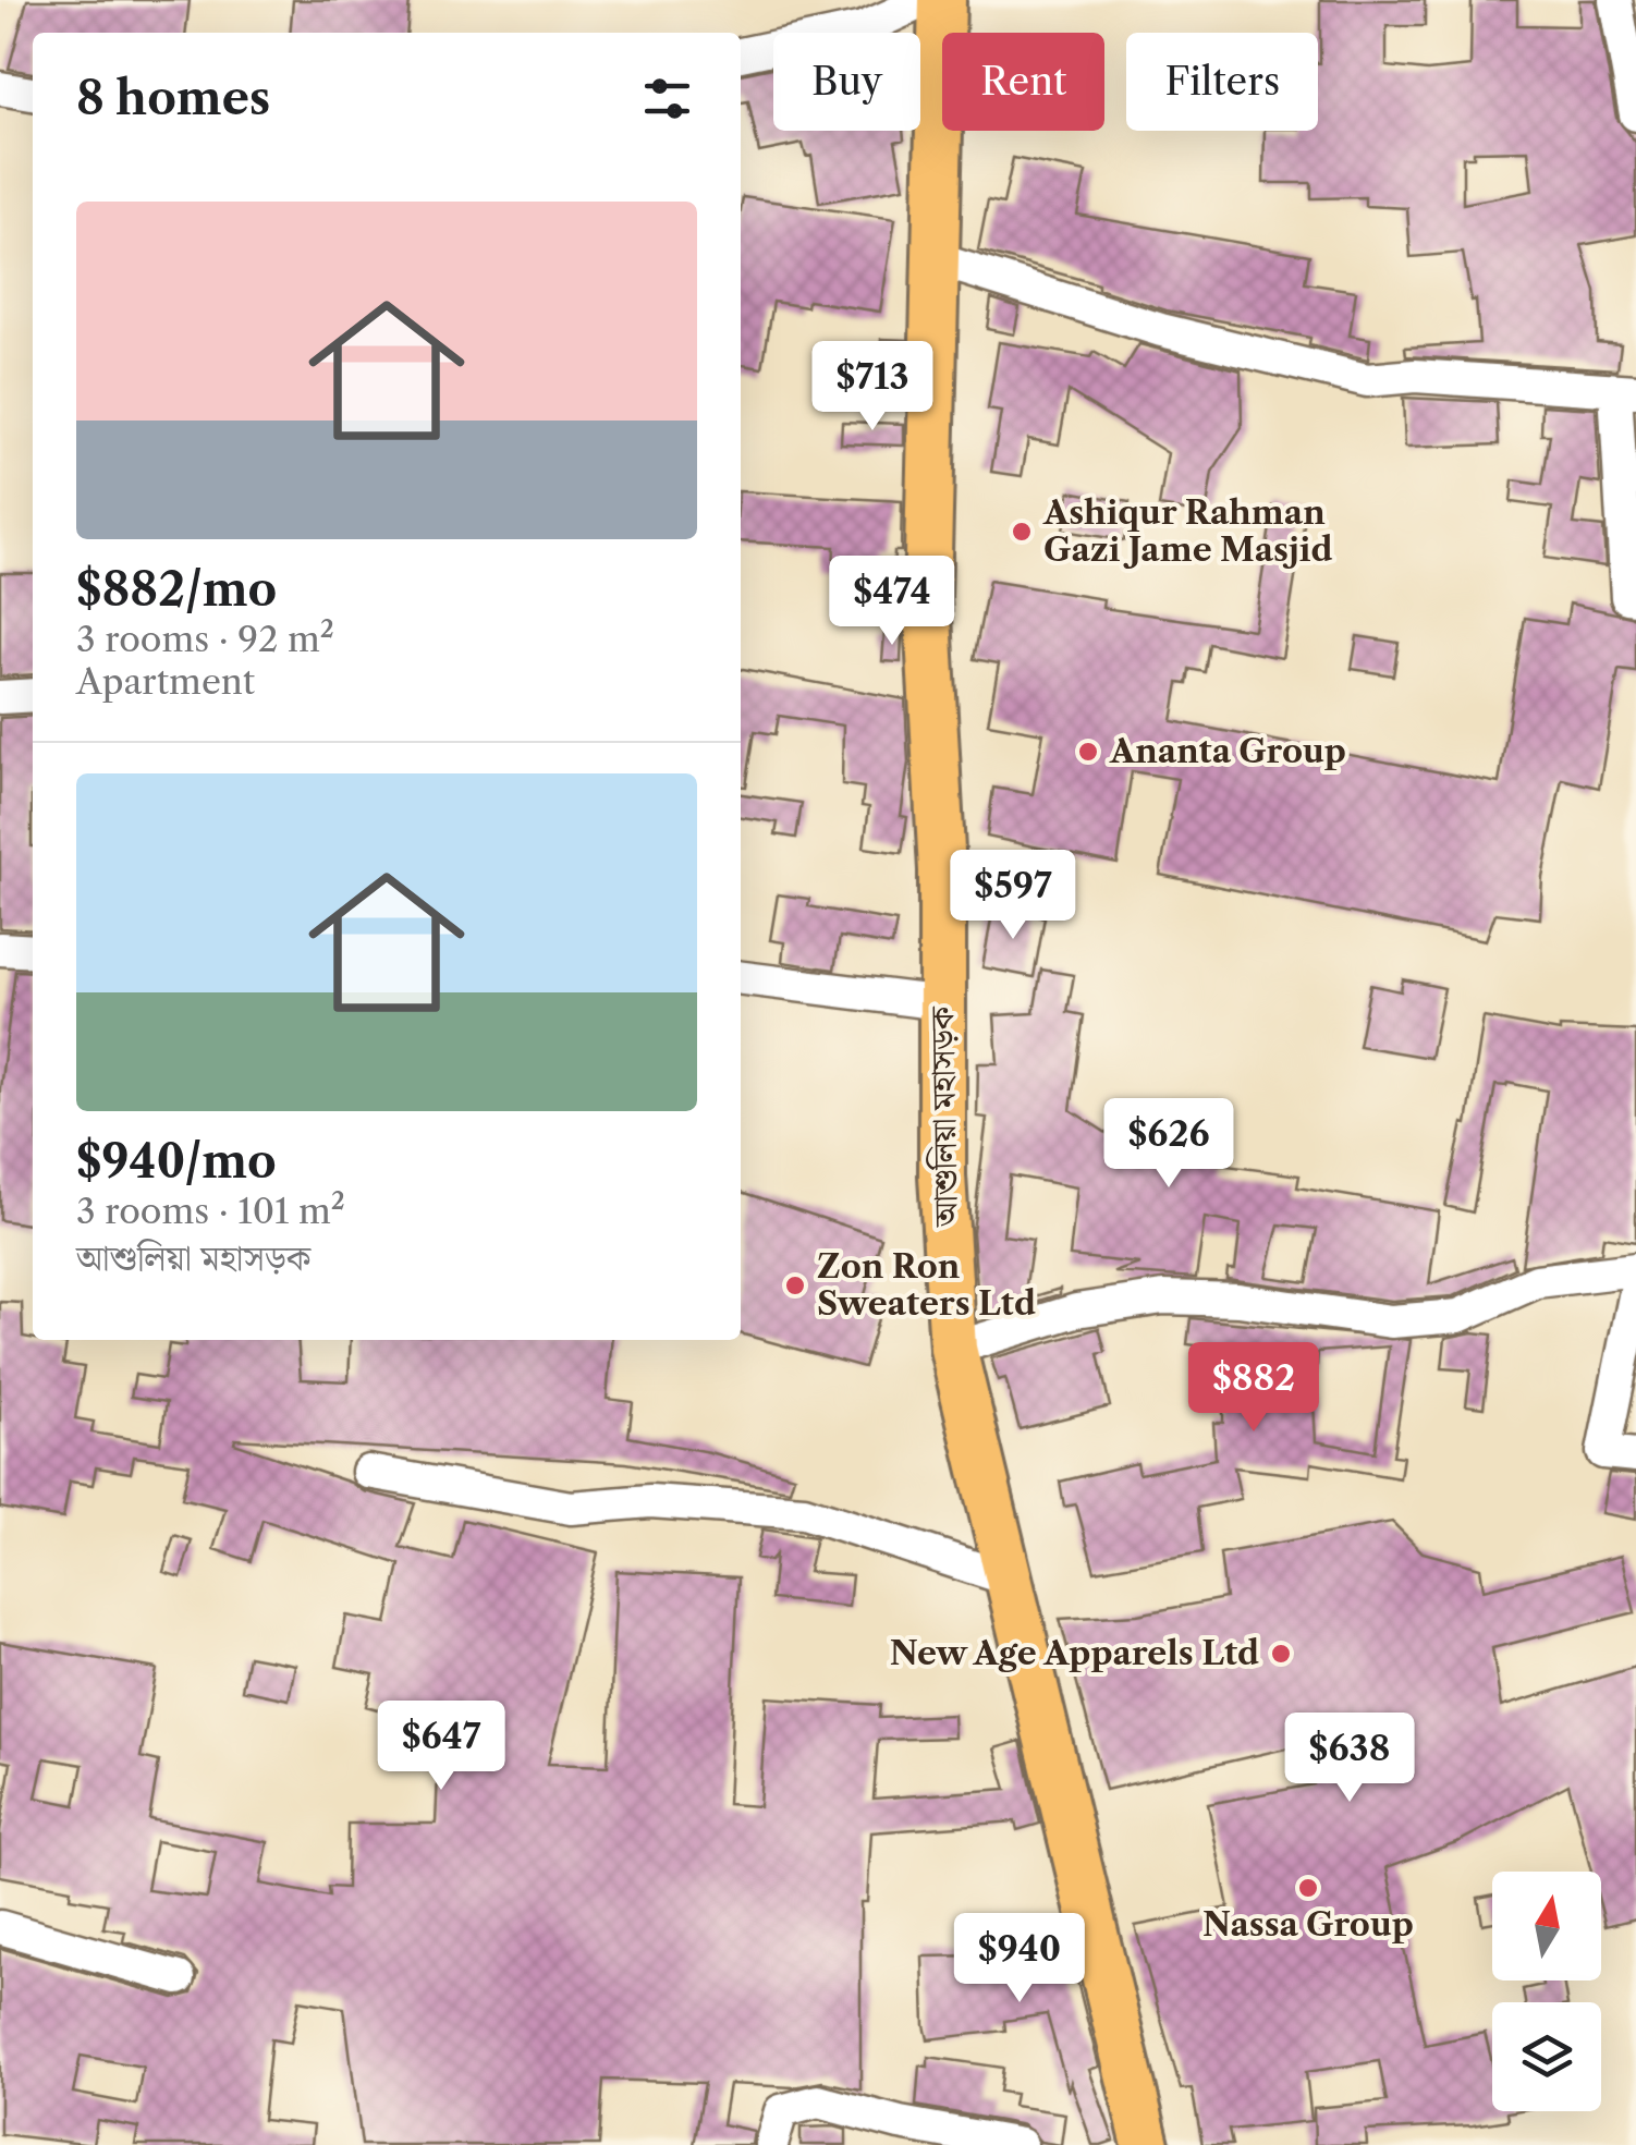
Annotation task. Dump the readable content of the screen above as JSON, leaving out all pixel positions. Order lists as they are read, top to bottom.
{
  "streets": {
    "highway": ["আশুলিয়া মহাসড়ক"]
  },
  "places": [
    "Ashiqur Rahman Gazi Jame Masjid",
    "Ananta Group",
    "Zon Ron Sweaters Ltd",
    "New Age Apparels Ltd",
    "Nassa Group"
  ],
  "north": "top",
  "page": {
    "chip": ["Buy", "Rent", "Filters"],
    "heading": "8 homes",
    "list": [
      {
        "name": "$882/mo",
        "note": "3 rooms · 92 m² · Apartment"
      },
      {
        "name": "$940/mo",
        "note": "3 rooms · 101 m² · আশুলিয়া মহাসড়ক"
      }
    ],
    "price": [
      "$713",
      "$474",
      "$597",
      "$626",
      "$882",
      "$647",
      "$638",
      "$940"
    ]
  }
}
